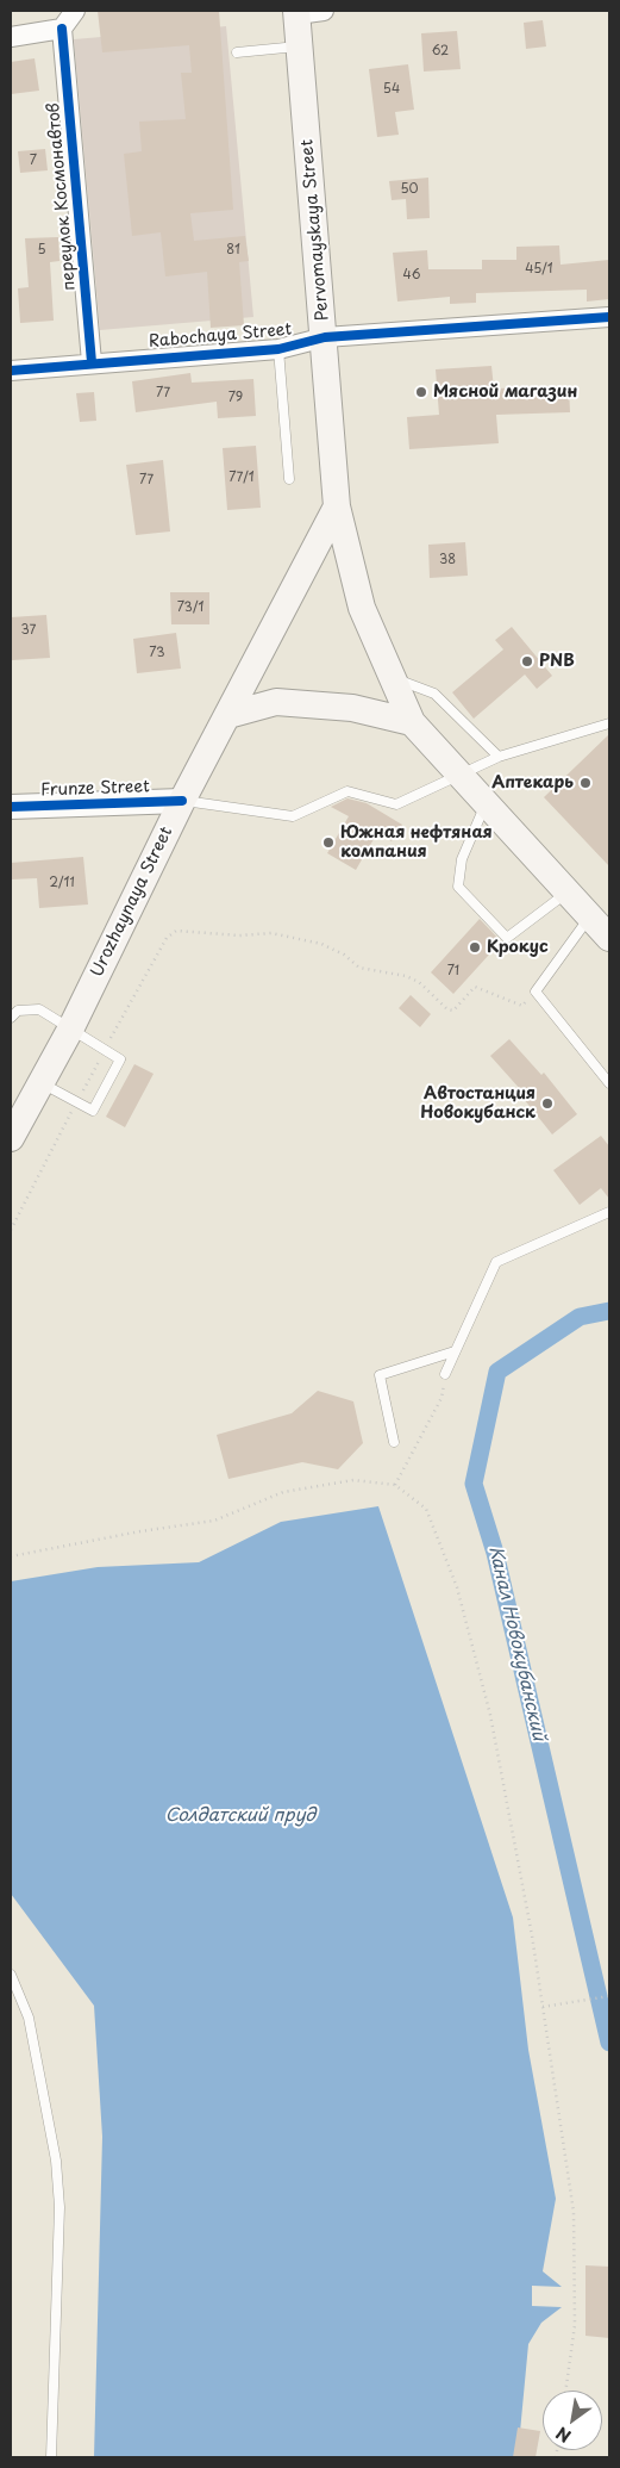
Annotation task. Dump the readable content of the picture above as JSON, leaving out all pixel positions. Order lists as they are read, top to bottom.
{
  "streets": {
    "main road": ["Pervomayskaya Street", "Urozhaynaya Street"],
    "street": ["переулок Космонавтов", "Rabochaya Street", "Frunze Street"]
  },
  "crossings": [
    ["переулок Космонавтов", "Rabochaya Street"],
    ["Pervomayskaya Street", "Rabochaya Street"],
    ["Pervomayskaya Street", "Urozhaynaya Street"],
    ["Frunze Street", "Urozhaynaya Street"]
  ],
  "water": ["Канал Новокубанский", "Солдатский пруд"],
  "places": [
    "Мясной магазин",
    "PNB",
    "Аптекарь",
    "Южная нефтяная компания",
    "Крокус",
    "Автостанция Новокубанск"
  ],
  "house_numbers": [
    "62",
    "54",
    "7",
    "50",
    "5",
    "81",
    "45/1",
    "46",
    "77",
    "79",
    "77/1",
    "77",
    "38",
    "73/1",
    "37",
    "73",
    "2/11",
    "71"
  ],
  "north": "bottom left"
}
